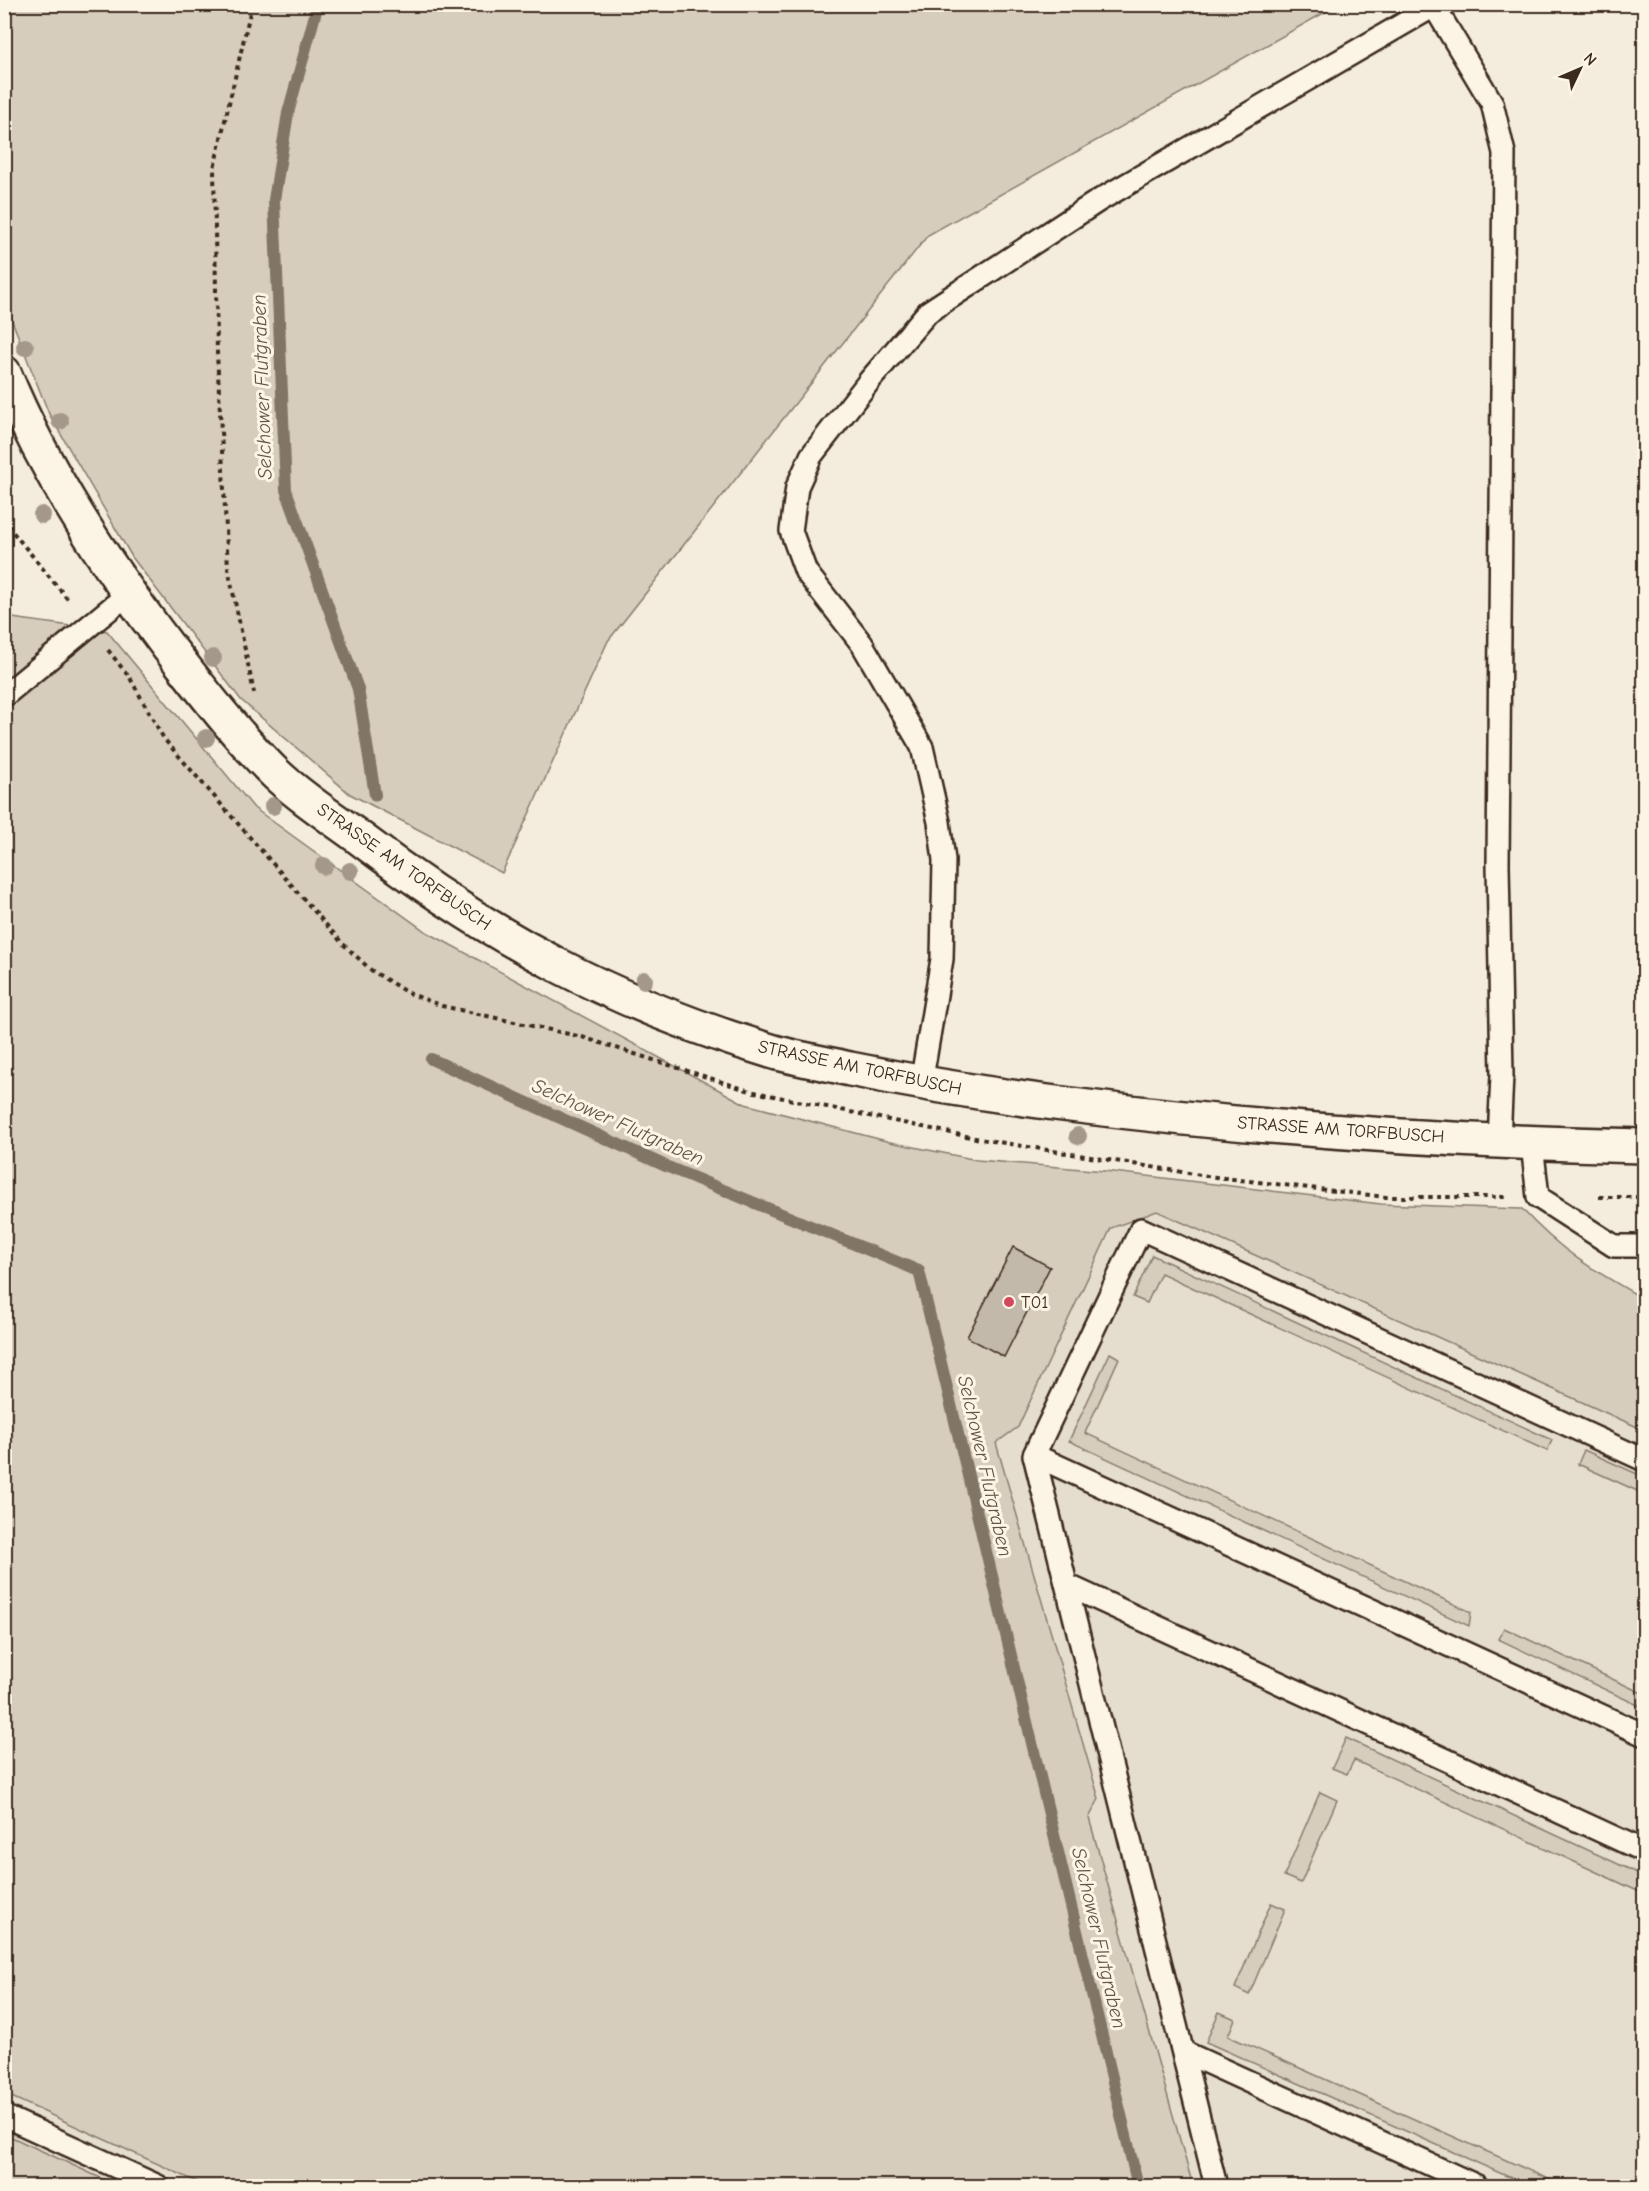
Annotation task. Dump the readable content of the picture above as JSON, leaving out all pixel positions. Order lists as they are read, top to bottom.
{
  "streets": {
    "street": ["STRASSE AM TORFBUSCH"]
  },
  "water": ["Selchower Flutgraben"],
  "places": ["T01"],
  "north": "top right"
}
